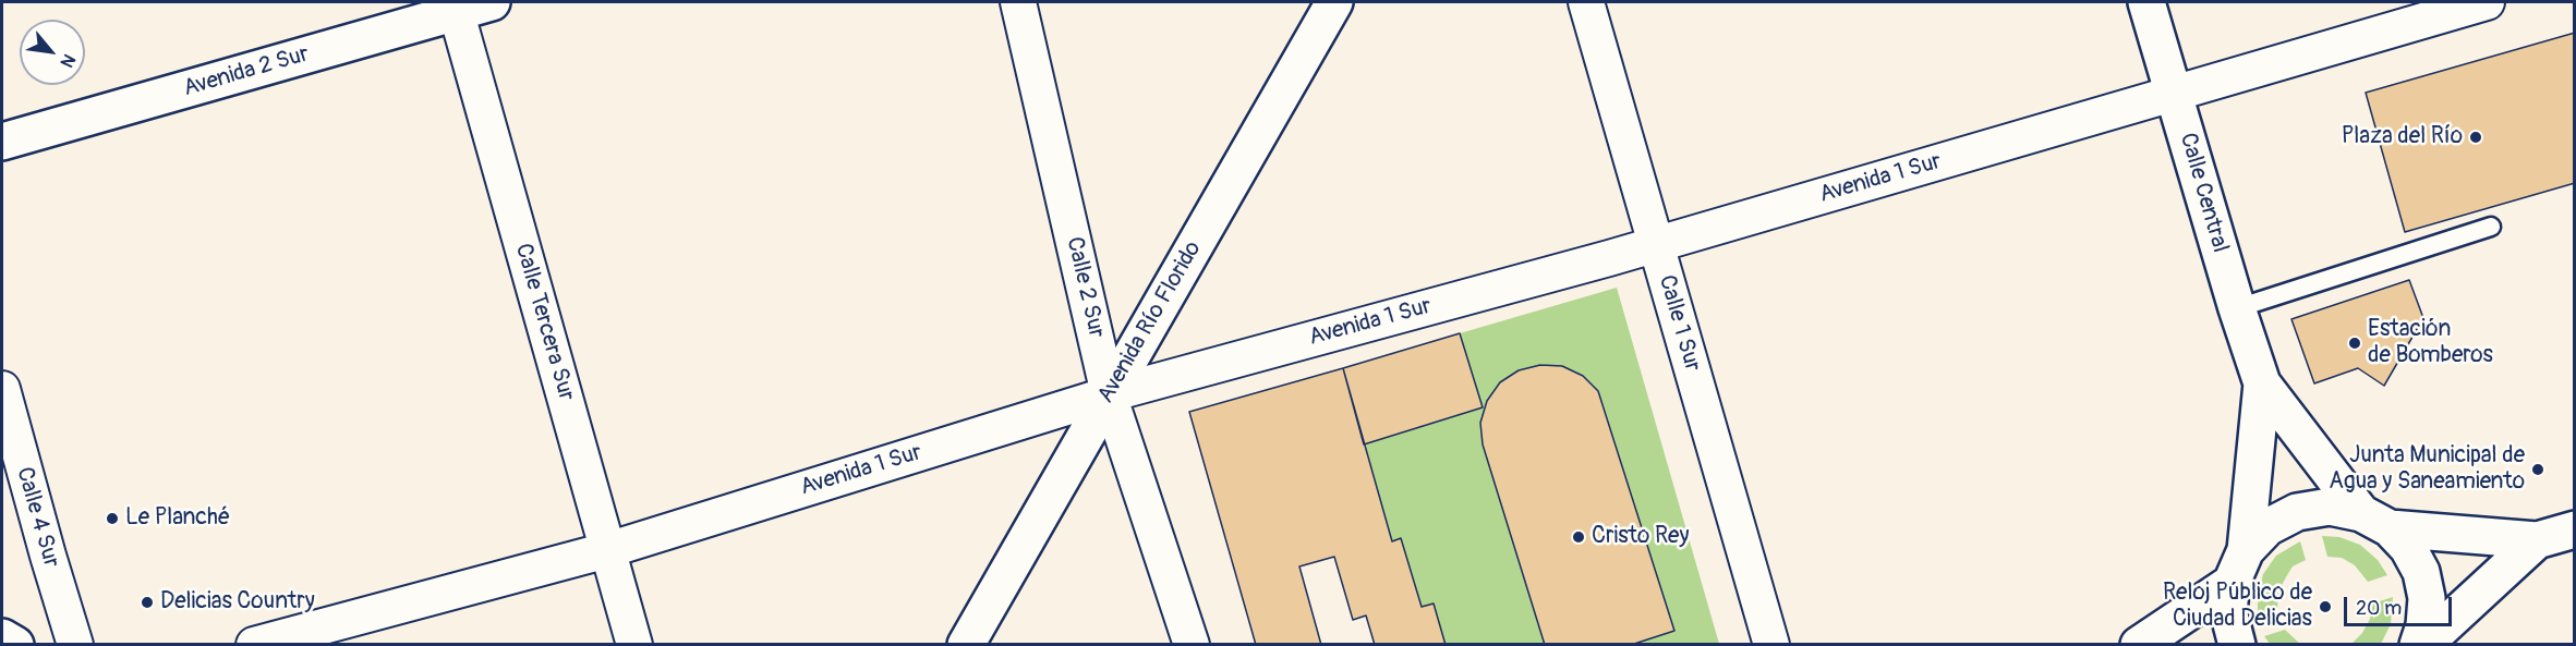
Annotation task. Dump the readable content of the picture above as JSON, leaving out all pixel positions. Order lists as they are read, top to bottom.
{
  "streets": {
    "main road": ["Avenida 2 Sur", "Calle Central", "Avenida Río Florido"],
    "street": [
      "Avenida 1 Sur",
      "Calle 2 Sur",
      "Calle Tercera Sur",
      "Calle 1 Sur",
      "Calle 4 Sur"
    ]
  },
  "crossings": [
    ["Avenida 2 Sur", "Calle Tercera Sur"],
    ["Avenida 1 Sur", "Calle Central"],
    ["Avenida 1 Sur", "Calle 2 Sur"],
    ["Avenida 1 Sur", "Calle Tercera Sur"],
    ["Avenida 1 Sur", "Avenida Río Florido"],
    ["Avenida 1 Sur", "Calle 1 Sur"],
    ["Calle 2 Sur", "Avenida Río Florido"]
  ],
  "places": [
    "Plaza del Río",
    "Estación de Bomberos",
    "Junta Municipal de Agua y Saneamiento",
    "Le Planché",
    "Cristo Rey",
    "Delicias Country",
    "Reloj Público de Ciudad Delicias"
  ],
  "scale_bar": "20 m",
  "north": "bottom right"
}
